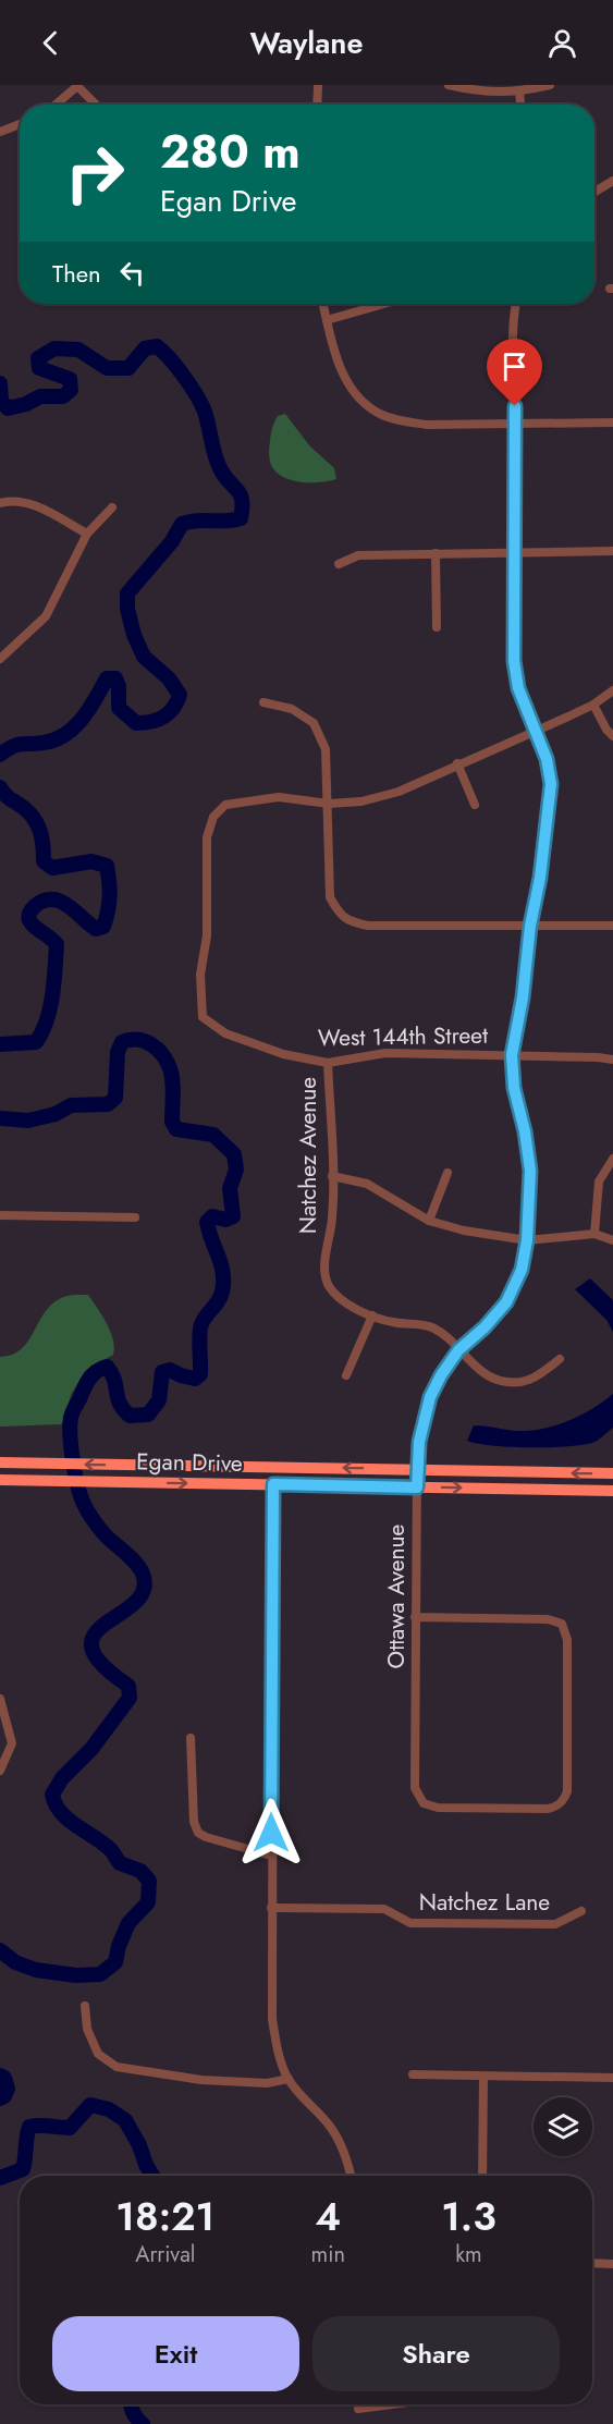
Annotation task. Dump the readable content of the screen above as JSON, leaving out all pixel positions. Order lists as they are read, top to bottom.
{
  "streets": {
    "highway": ["Egan Drive"],
    "street": [
      "West 144th Street",
      "Natchez Avenue",
      "Ottawa Avenue",
      "Natchez Lane"
    ]
  },
  "crossings": [
    ["West 144th Street", "Natchez Avenue"],
    ["West 144th Street", "Ottawa Avenue"],
    ["Egan Drive", "Ottawa Avenue"]
  ],
  "page": {
    "header": "Waylane",
    "turn": ["280 m", "Egan Drive"],
    "then": "Then",
    "eta": [
      "18:21",
      "Arrival",
      "4",
      "min",
      "1.3",
      "km"
    ],
    "buttons": ["Exit", "Share"]
  }
}
